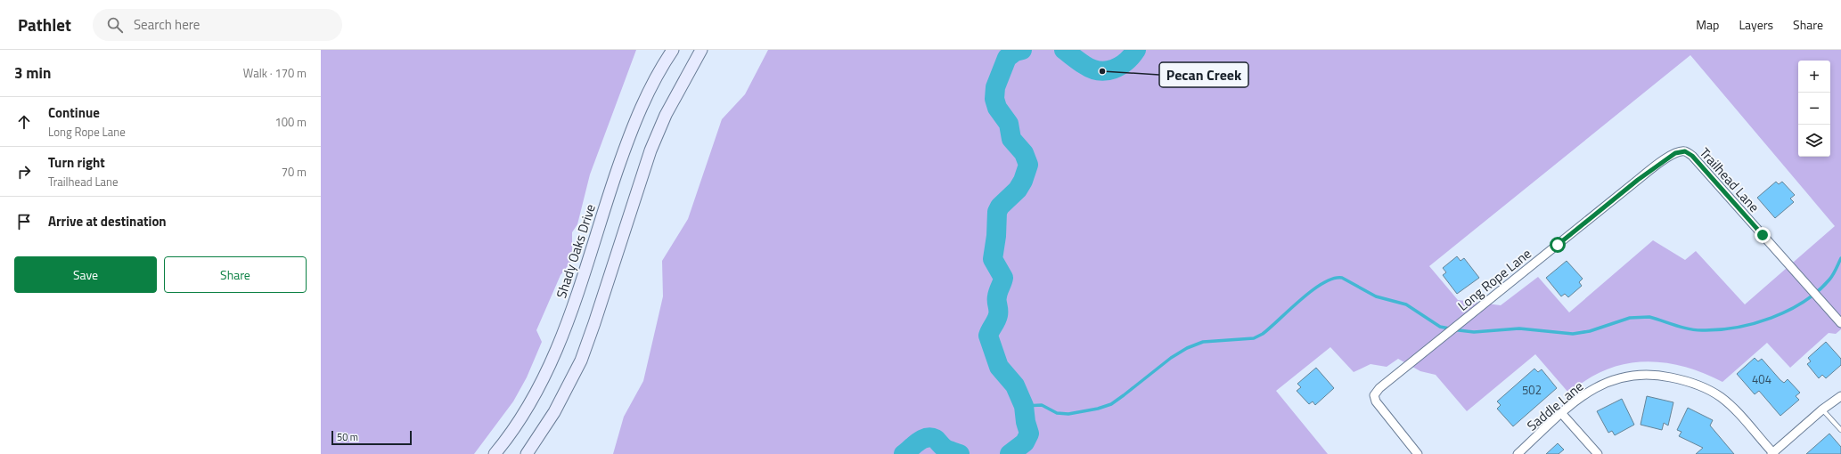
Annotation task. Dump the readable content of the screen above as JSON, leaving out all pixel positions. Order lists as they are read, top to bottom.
{
  "streets": {
    "street": [
      "Trailhead Lane",
      "Shady Oaks Drive",
      "Long Rope Lane",
      "Saddle Lane"
    ]
  },
  "crossings": [
    ["Trailhead Lane", "Long Rope Lane"]
  ],
  "places": ["Pecan Creek"],
  "house_numbers": ["404", "502"],
  "scale_bar": "50 m",
  "page": {
    "header": "Pathlet",
    "search": "Search here",
    "nav": ["Map", "Layers", "Share"],
    "heading": ["3 min", "Walk · 170 m"],
    "map_buttons": ["+", "−"],
    "list": [
      ["Continue", "Long Rope Lane", "100 m"],
      ["Turn right", "Trailhead Lane", "70 m"],
      "Arrive at destination"
    ],
    "buttons": ["Save", "Share"],
    "scale": "50 m"
  }
}
